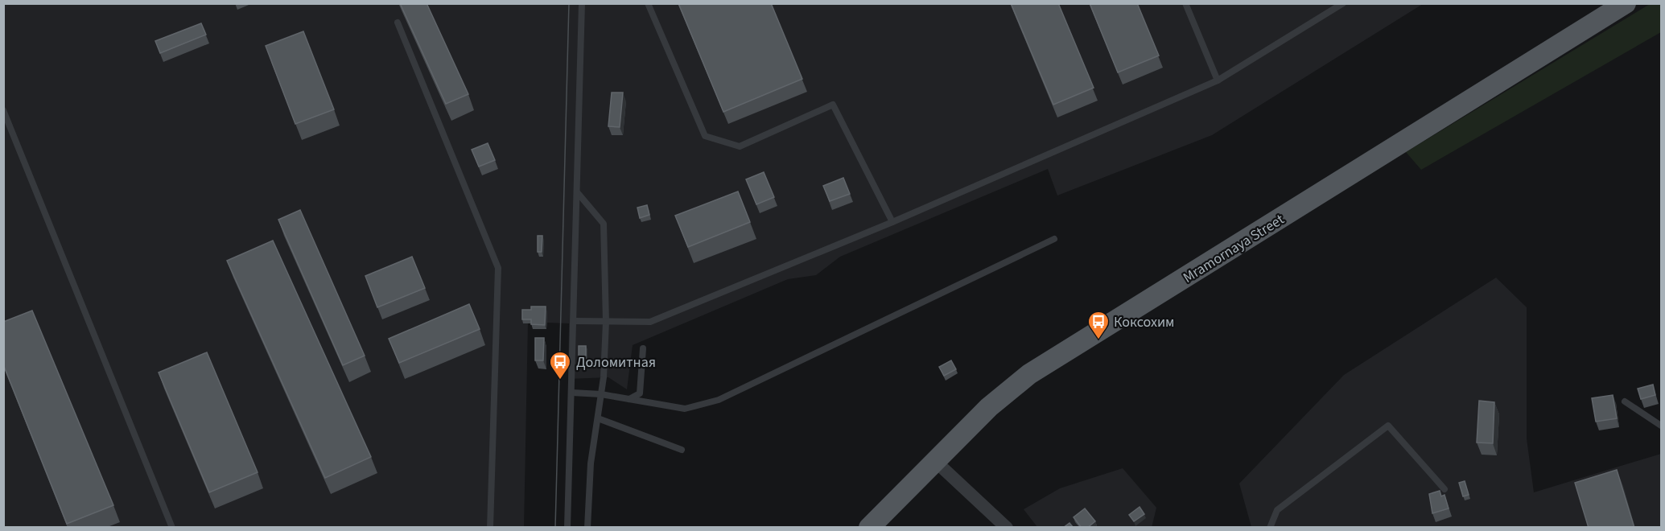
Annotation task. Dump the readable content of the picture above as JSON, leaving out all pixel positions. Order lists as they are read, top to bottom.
{
  "streets": {
    "main road": ["Mramornaya Street"]
  },
  "places": {
    "bus stop": ["Коксохим", "Доломитная"]
  }
}
